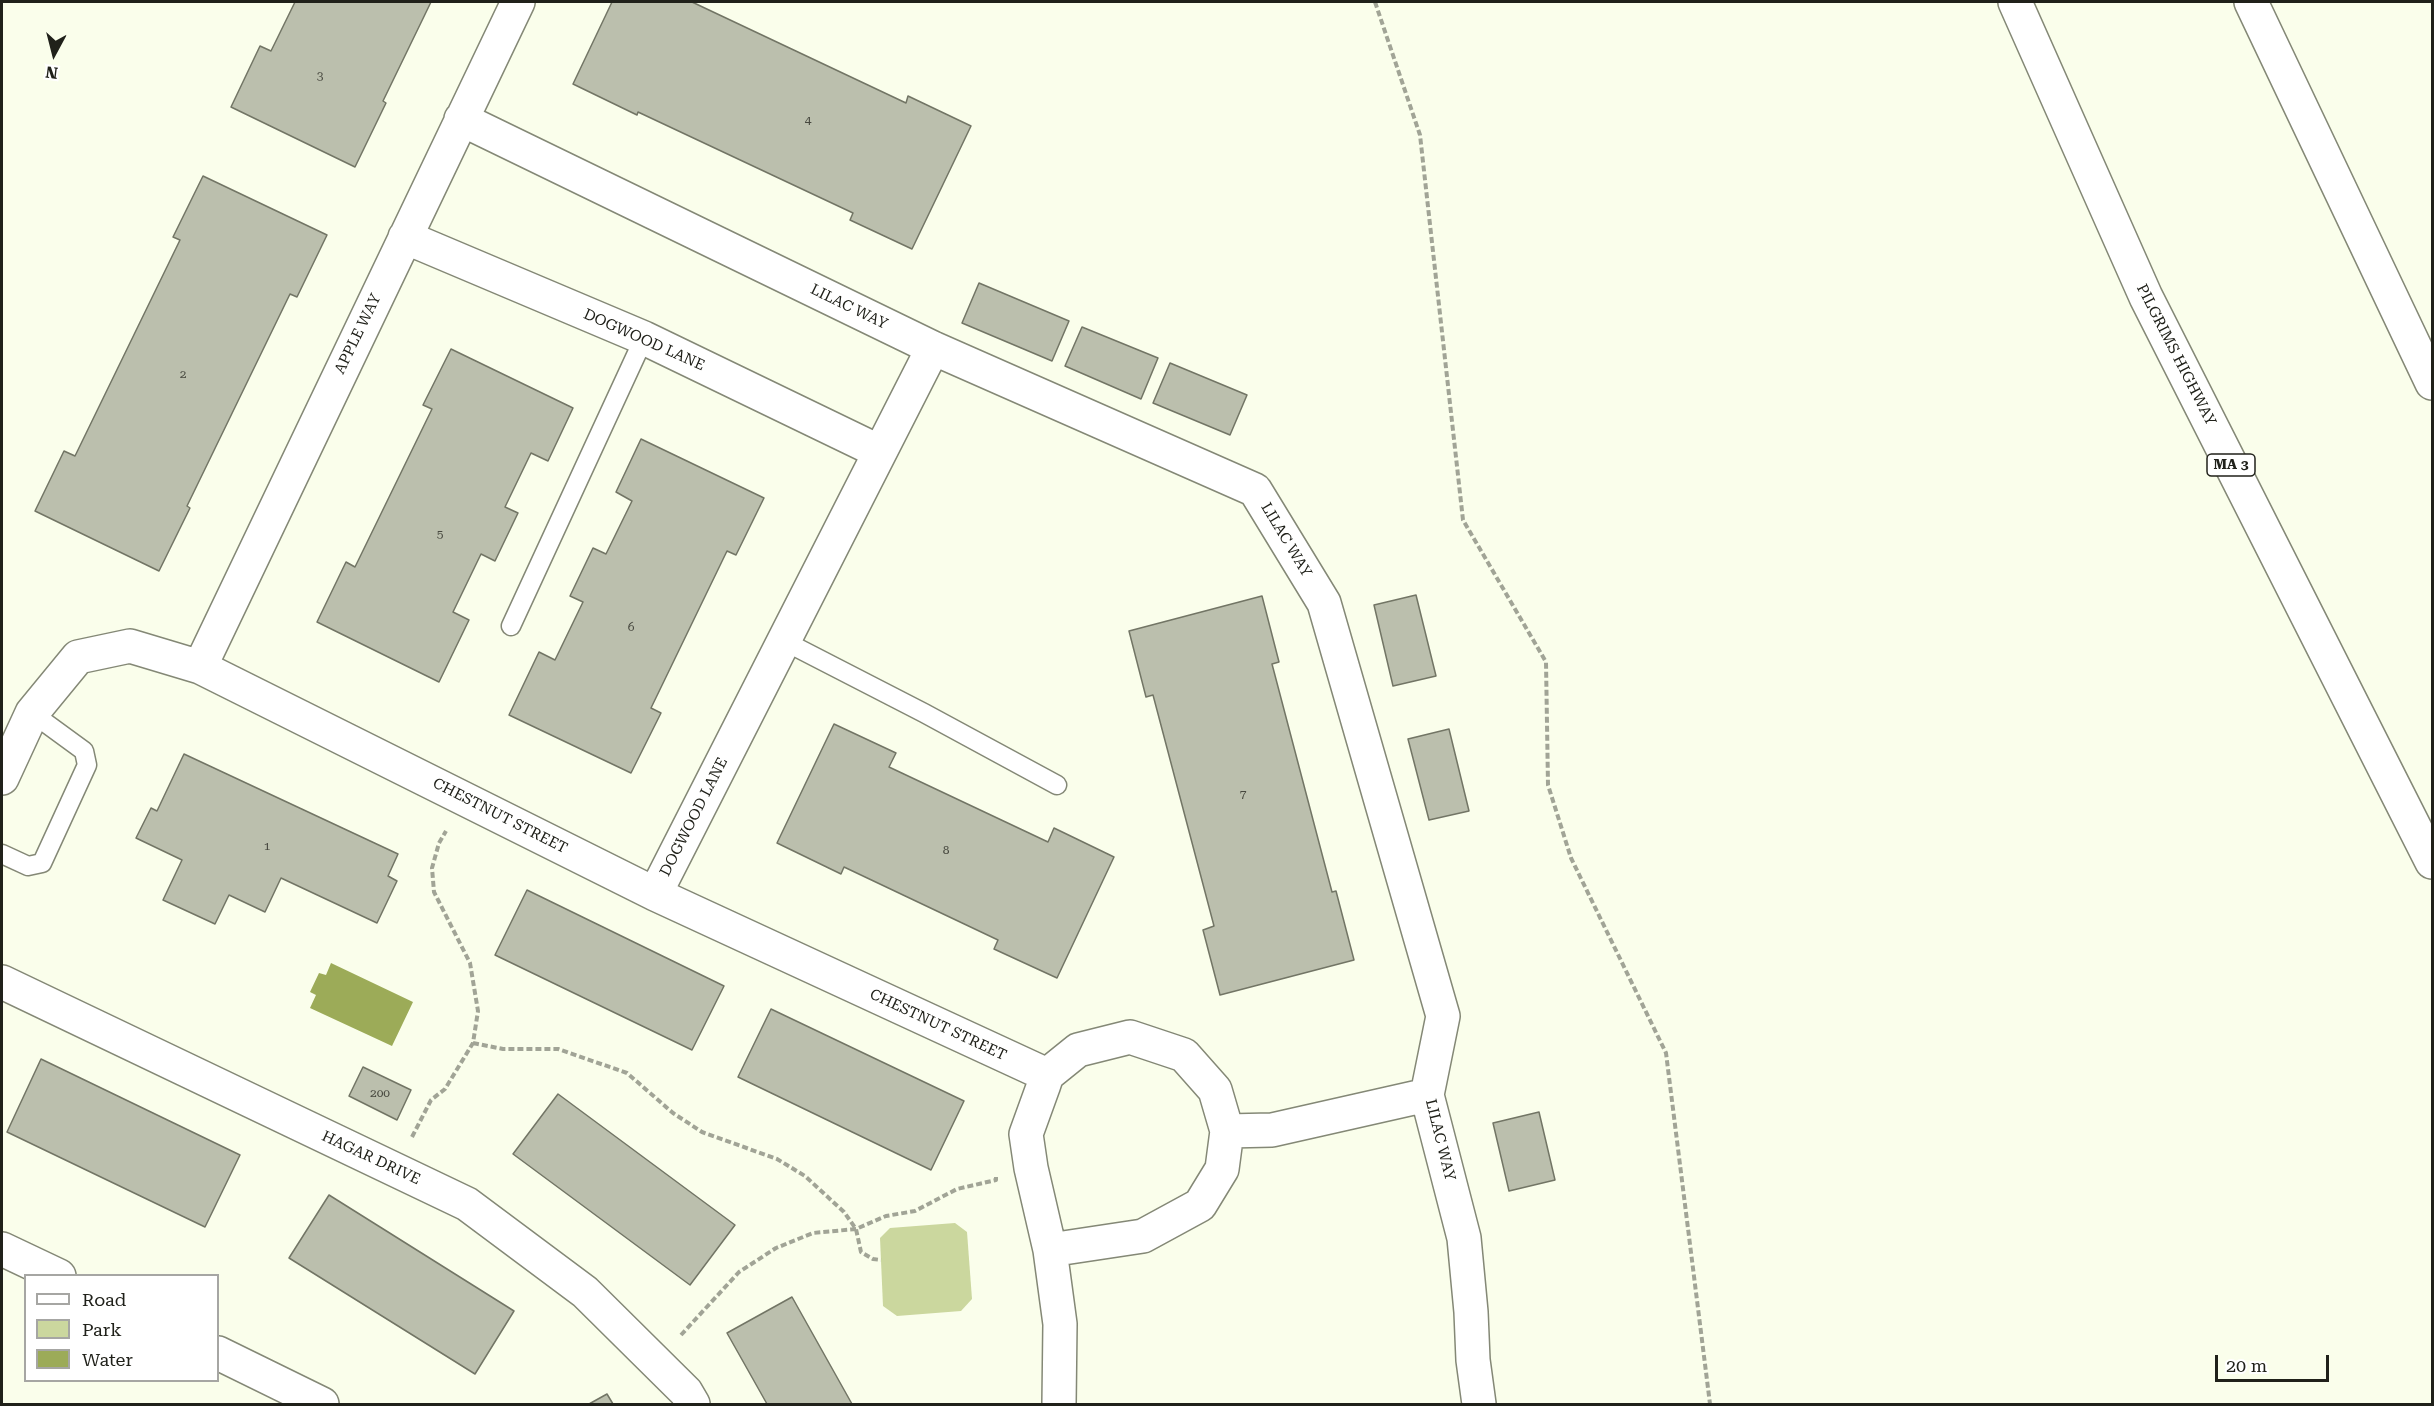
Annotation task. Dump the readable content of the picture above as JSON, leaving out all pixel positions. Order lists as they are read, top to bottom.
{
  "streets": {
    "main road": [
      "LILAC WAY",
      "APPLE WAY",
      "DOGWOOD LANE",
      "PILGRIMS HIGHWAY",
      "MA 3",
      "CHESTNUT STREET",
      "HAGAR DRIVE"
    ]
  },
  "crossings": [
    ["LILAC WAY", "APPLE WAY"],
    ["LILAC WAY", "DOGWOOD LANE"],
    ["APPLE WAY", "DOGWOOD LANE"],
    ["APPLE WAY", "CHESTNUT STREET"],
    ["DOGWOOD LANE", "CHESTNUT STREET"]
  ],
  "house_numbers": [
    "3",
    "4",
    "2",
    "5",
    "6",
    "7",
    "1",
    "8",
    "200"
  ],
  "legend": ["Road", "Park", "Water"],
  "scale_bar": "20 m",
  "north": "bottom"
}
